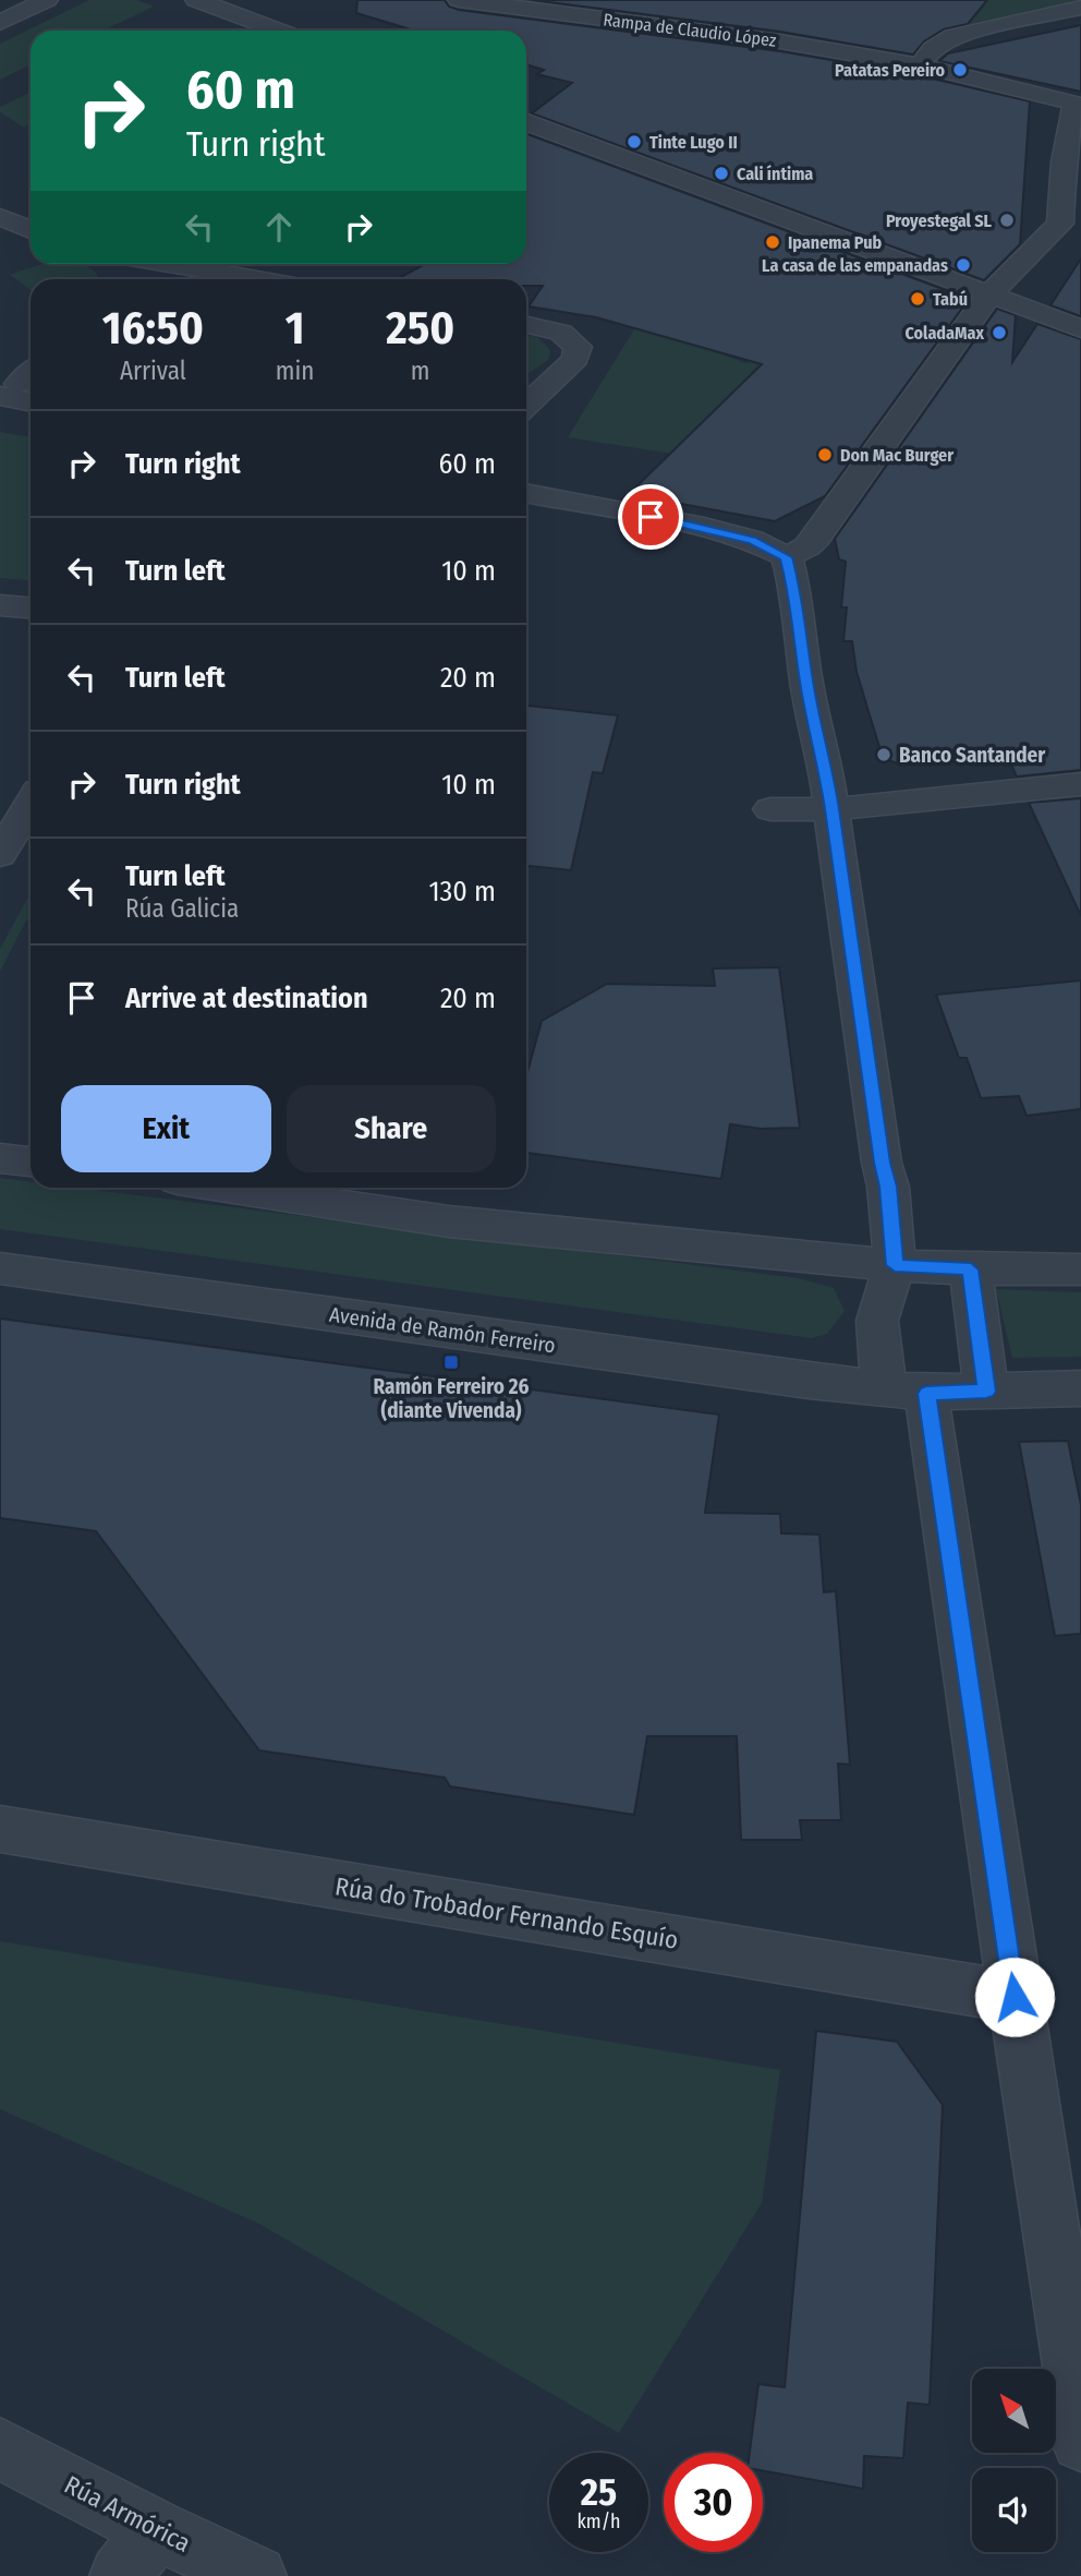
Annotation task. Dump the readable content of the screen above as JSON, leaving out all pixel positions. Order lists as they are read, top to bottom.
{
  "streets": {
    "street": [
      "Rampa de Claudio López",
      "Avenida de Ramón Ferreiro",
      "Rúa do Trobador Fernando Esquío",
      "Rúa Armórica"
    ]
  },
  "places": {
    "other": [
      "Patatas Pereiro",
      "Tinte Lugo II",
      "Cali íntima",
      "Proyestegal SL",
      "Ipanema Pub",
      "La casa de las empanadas",
      "Tabú",
      "ColadaMax",
      "Don Mac Burger",
      "Banco Santander"
    ],
    "transit": ["Ramón Ferreiro 26 (diante Vivenda)"]
  },
  "north": "top left",
  "page": {
    "turn": ["60 m", "Turn right"],
    "eta": [
      "16:50",
      "Arrival",
      "1",
      "min",
      "250",
      "m"
    ],
    "list": [
      {
        "name": "Turn right",
        "value": "60 m"
      },
      {
        "name": "Turn left",
        "value": "10 m"
      },
      {
        "name": "Turn left",
        "value": "20 m"
      },
      {
        "name": "Turn right",
        "value": "10 m"
      },
      {
        "name": "Turn left",
        "note": "Rúa Galicia",
        "value": "130 m"
      },
      {
        "name": "Arrive at destination",
        "value": "20 m"
      }
    ],
    "buttons": ["Exit", "Share"],
    "speed": "25 km/h",
    "limit": "30"
  }
}
